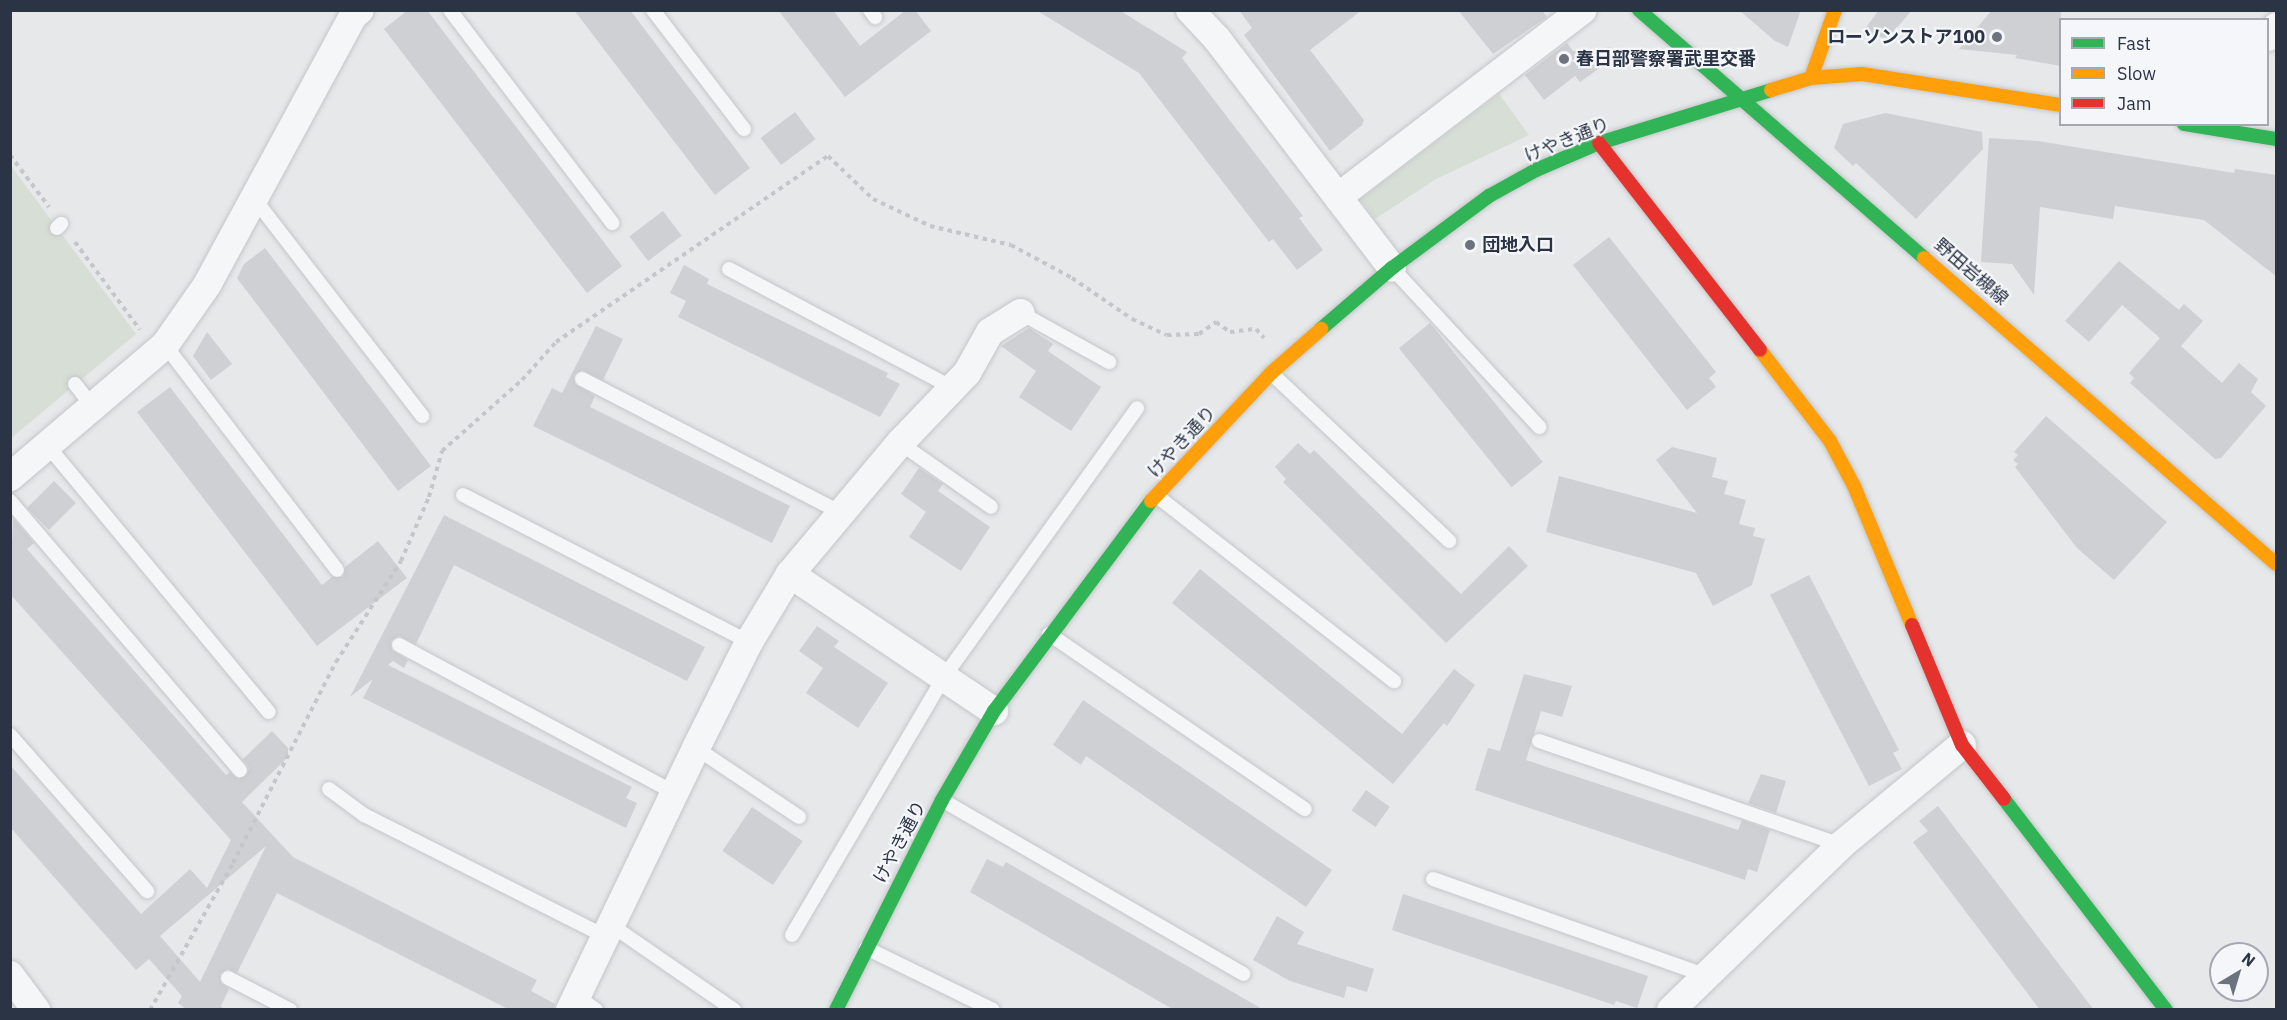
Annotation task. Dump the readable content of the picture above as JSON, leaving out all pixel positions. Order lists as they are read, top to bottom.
{
  "streets": {
    "street": ["けやき通り", "野田岩槻線"]
  },
  "crossings": [
    ["けやき通り", "野田岩槻線"]
  ],
  "places": ["ローソンストア100", "春日部警察署武里交番", "団地入口"],
  "legend": ["Fast", "Slow", "Jam"],
  "north": "top right"
}
